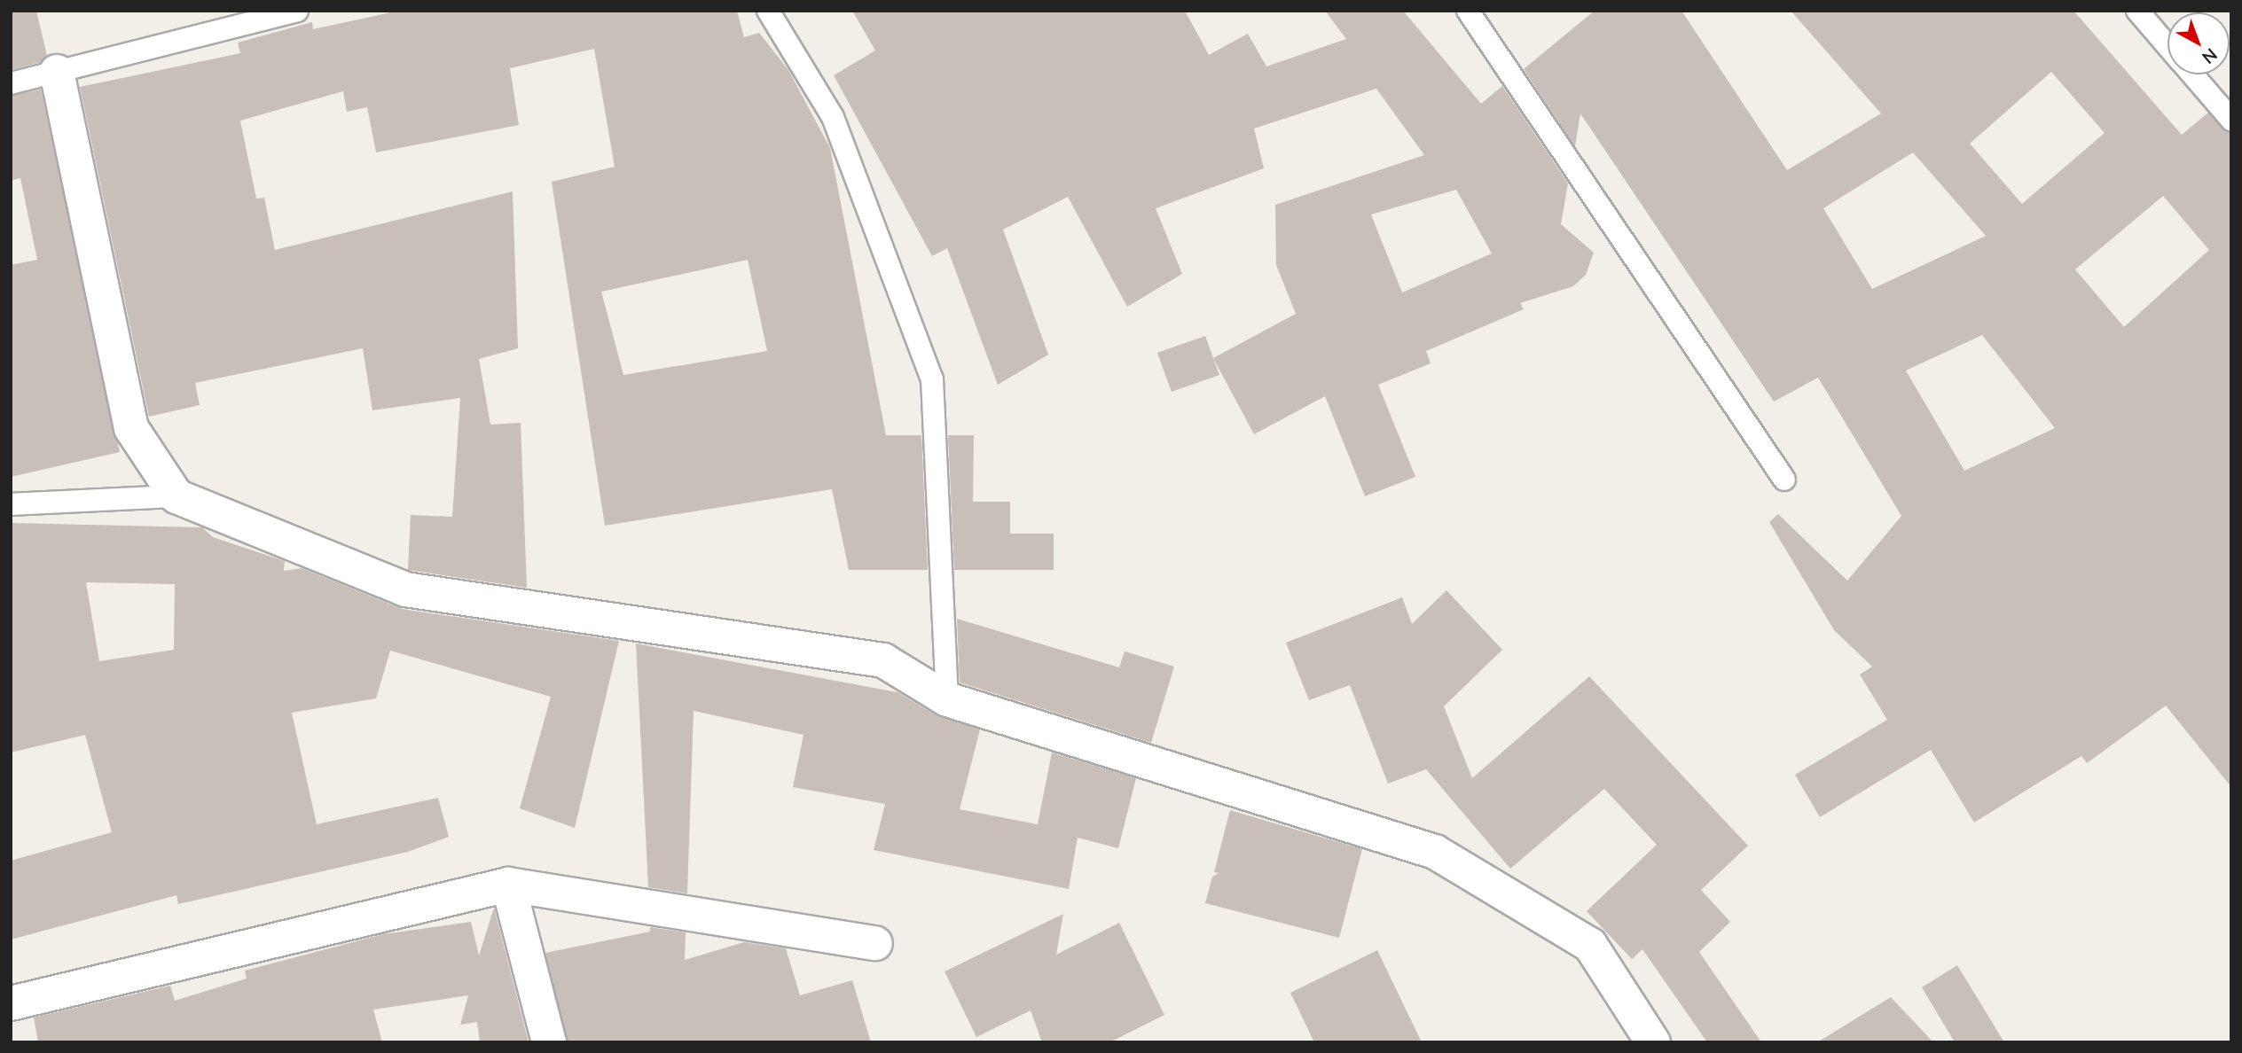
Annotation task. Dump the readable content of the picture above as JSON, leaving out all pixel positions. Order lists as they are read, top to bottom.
{
  "north": "bottom right"
}
